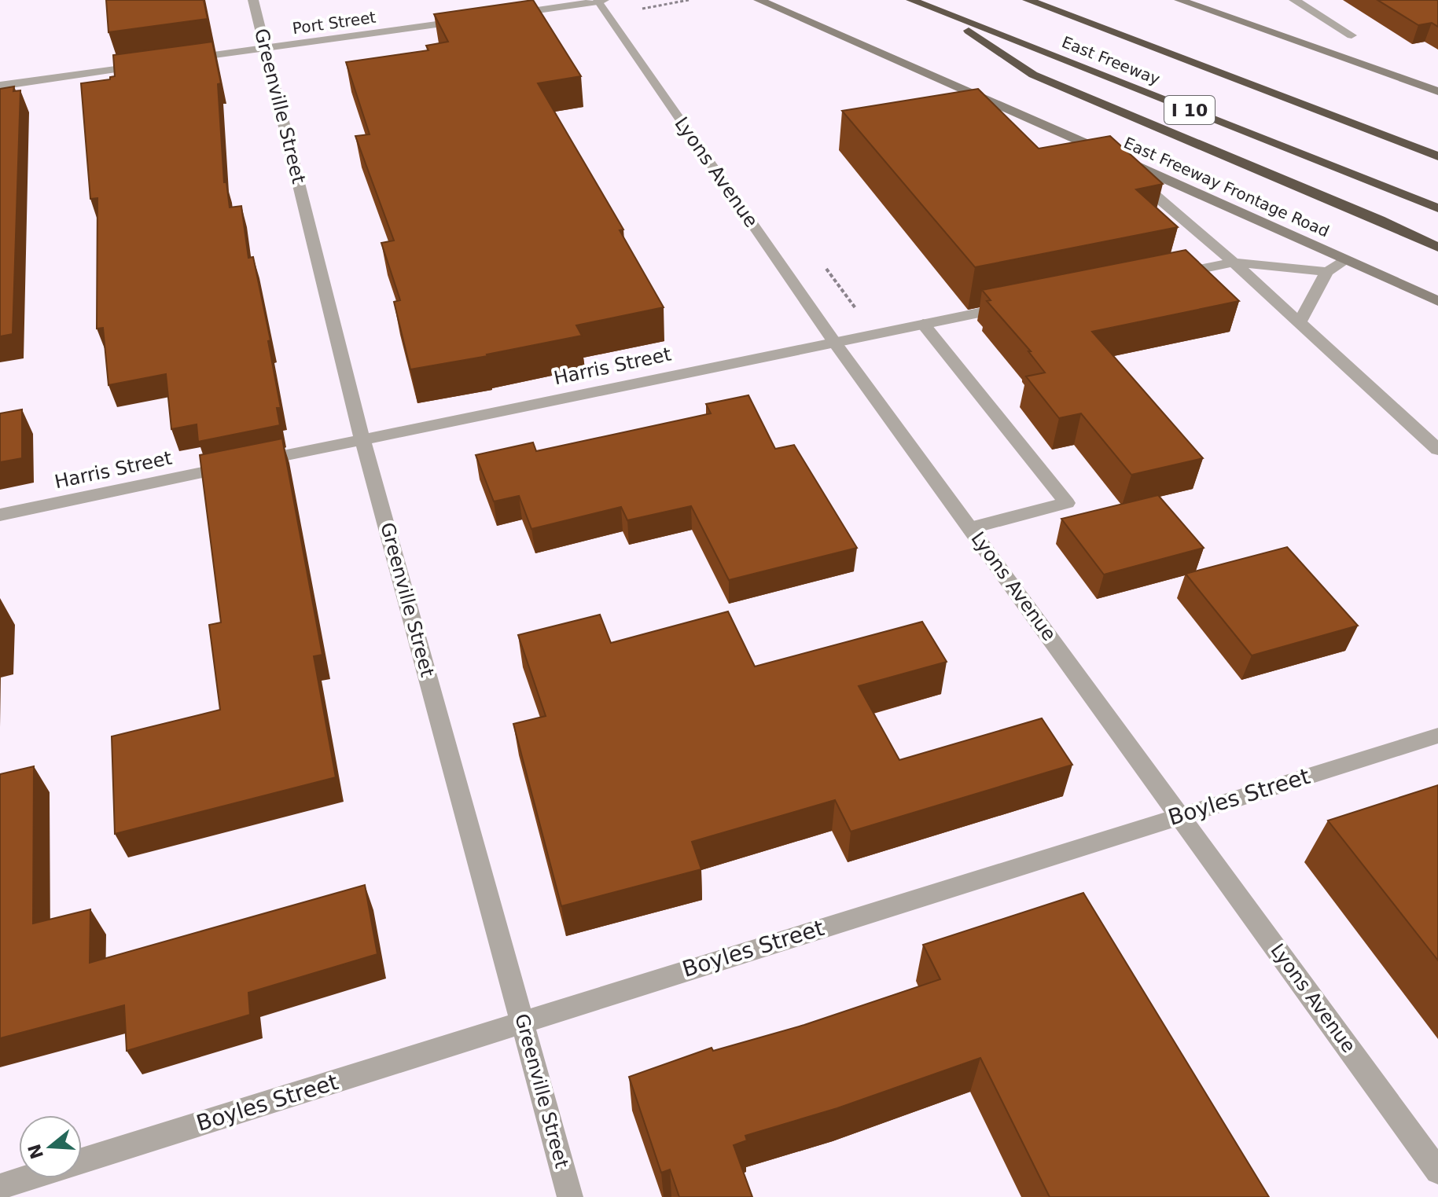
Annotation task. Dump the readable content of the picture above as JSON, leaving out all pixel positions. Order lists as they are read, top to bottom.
{
  "streets": {
    "highway": ["East Freeway", "I 10"],
    "main road": ["East Freeway Frontage Road"],
    "street": [
      "Port Street",
      "Greenville Street",
      "Lyons Avenue",
      "Harris Street",
      "Boyles Street"
    ]
  },
  "crossings": [
    ["Port Street", "Greenville Street"],
    ["Greenville Street", "Harris Street"],
    ["Greenville Street", "Boyles Street"],
    ["Lyons Avenue", "Harris Street"],
    ["Lyons Avenue", "Boyles Street"]
  ],
  "north": "left"
}
